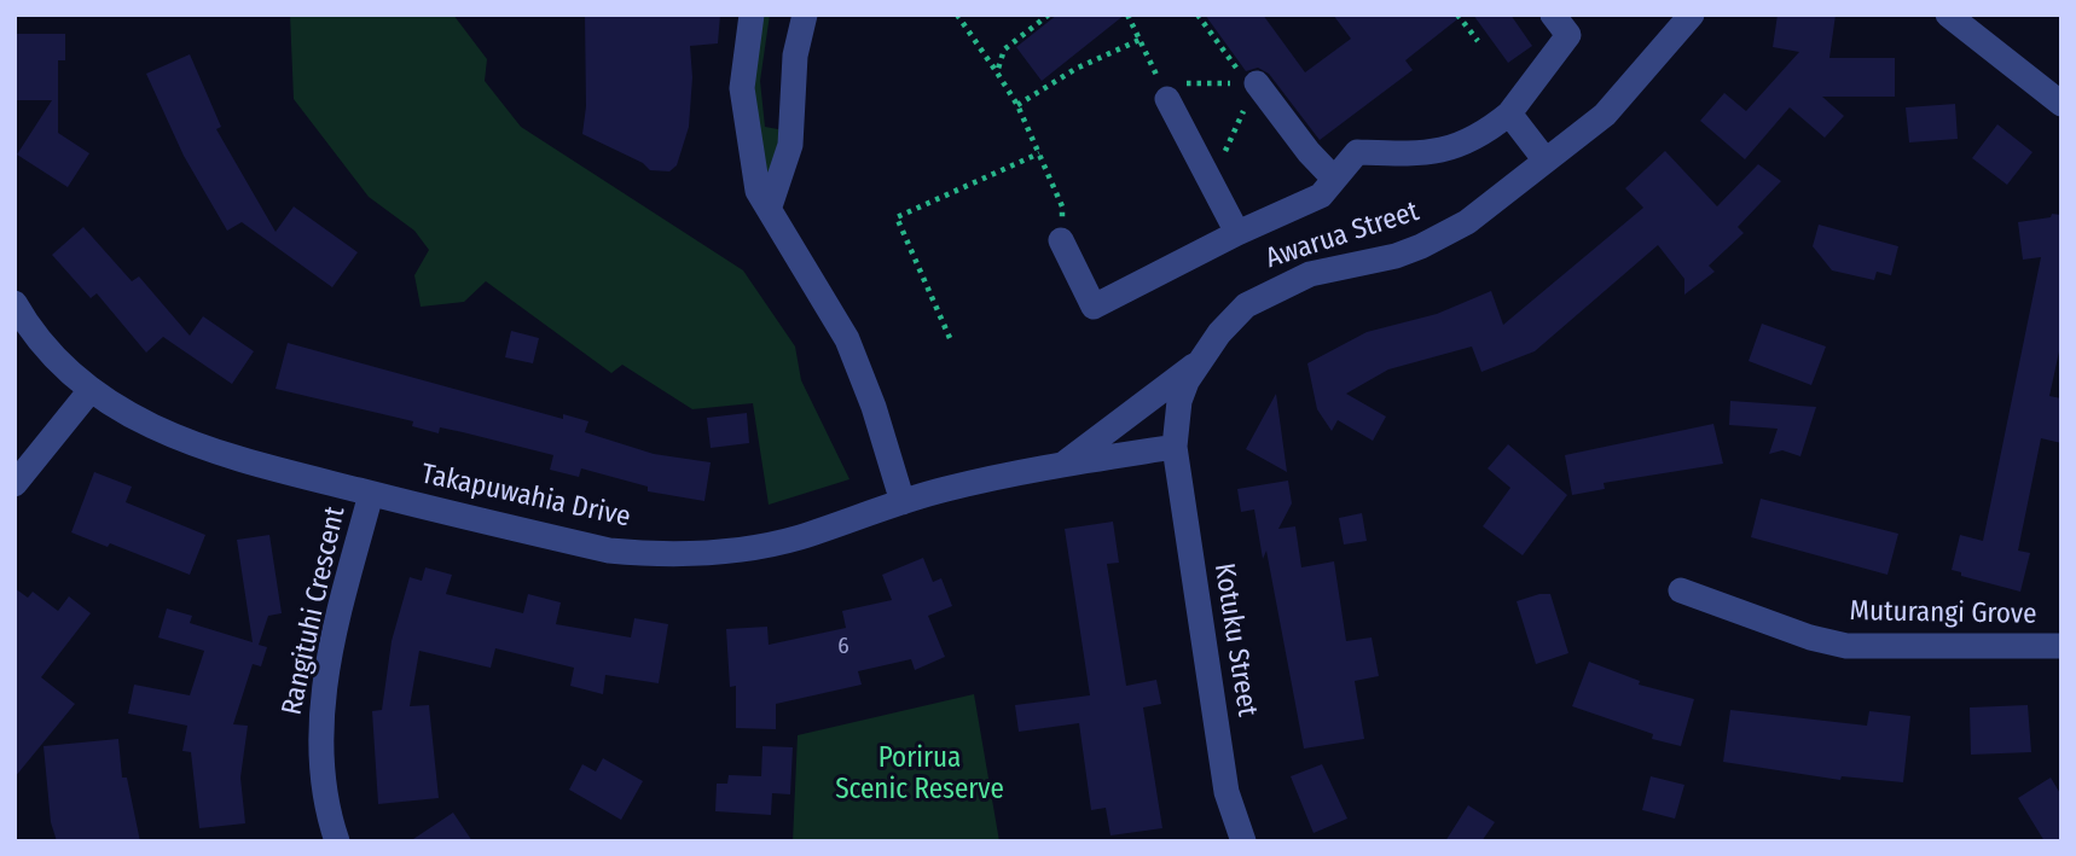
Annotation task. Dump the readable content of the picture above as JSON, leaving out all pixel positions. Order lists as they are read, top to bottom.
{
  "streets": {
    "street": [
      "Awarua Street",
      "Takapuwahia Drive",
      "Rangituhi Crescent",
      "Muturangi Grove",
      "Kotuku Street"
    ]
  },
  "crossings": [
    ["Awarua Street", "Takapuwahia Drive"],
    ["Awarua Street", "Kotuku Street"],
    ["Takapuwahia Drive", "Rangituhi Crescent"],
    ["Takapuwahia Drive", "Kotuku Street"]
  ],
  "parks": ["Porirua Scenic Reserve"],
  "house_numbers": ["6"]
}
